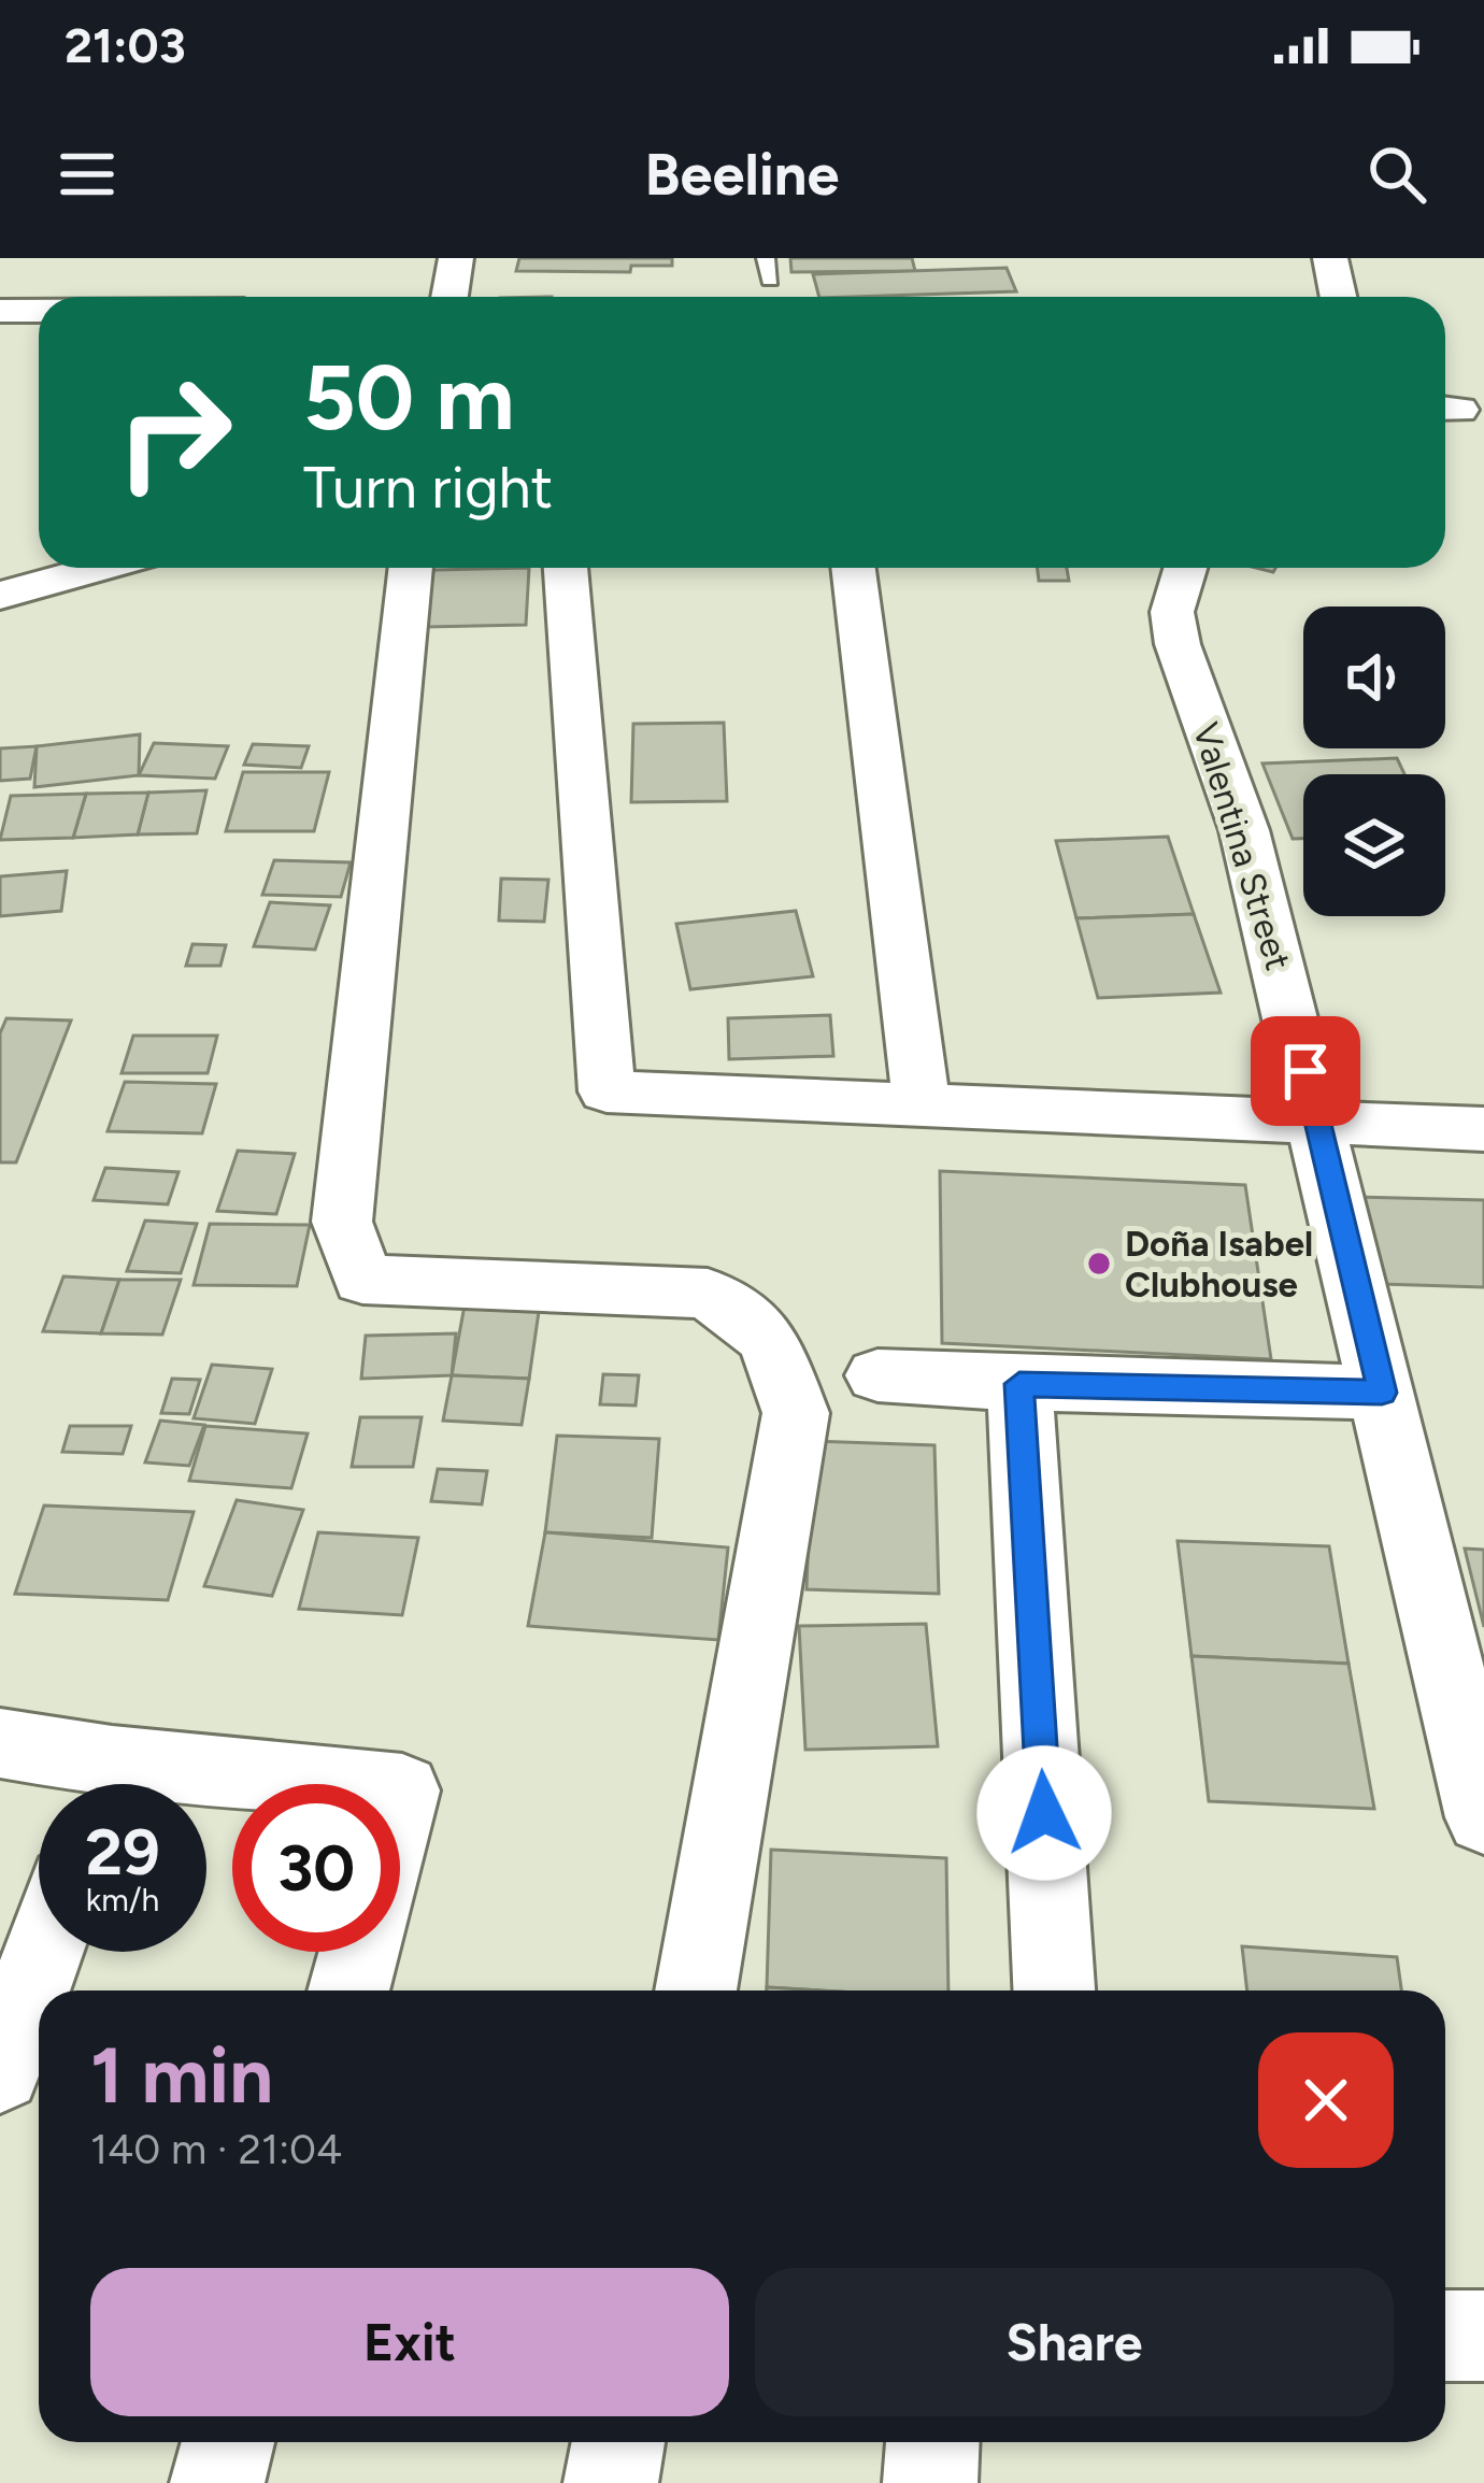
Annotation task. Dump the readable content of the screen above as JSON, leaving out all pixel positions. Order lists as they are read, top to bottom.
{
  "streets": {
    "street": ["Valentina Street"]
  },
  "places": ["Doña Isabel Clubhouse"],
  "page": {
    "status": "21:03",
    "header": "Beeline",
    "turn": ["50 m", "Turn right"],
    "speed": "29 km/h",
    "limit": "30",
    "heading": ["1 min", "140 m · 21:04"],
    "buttons": ["Exit", "Share"]
  }
}
